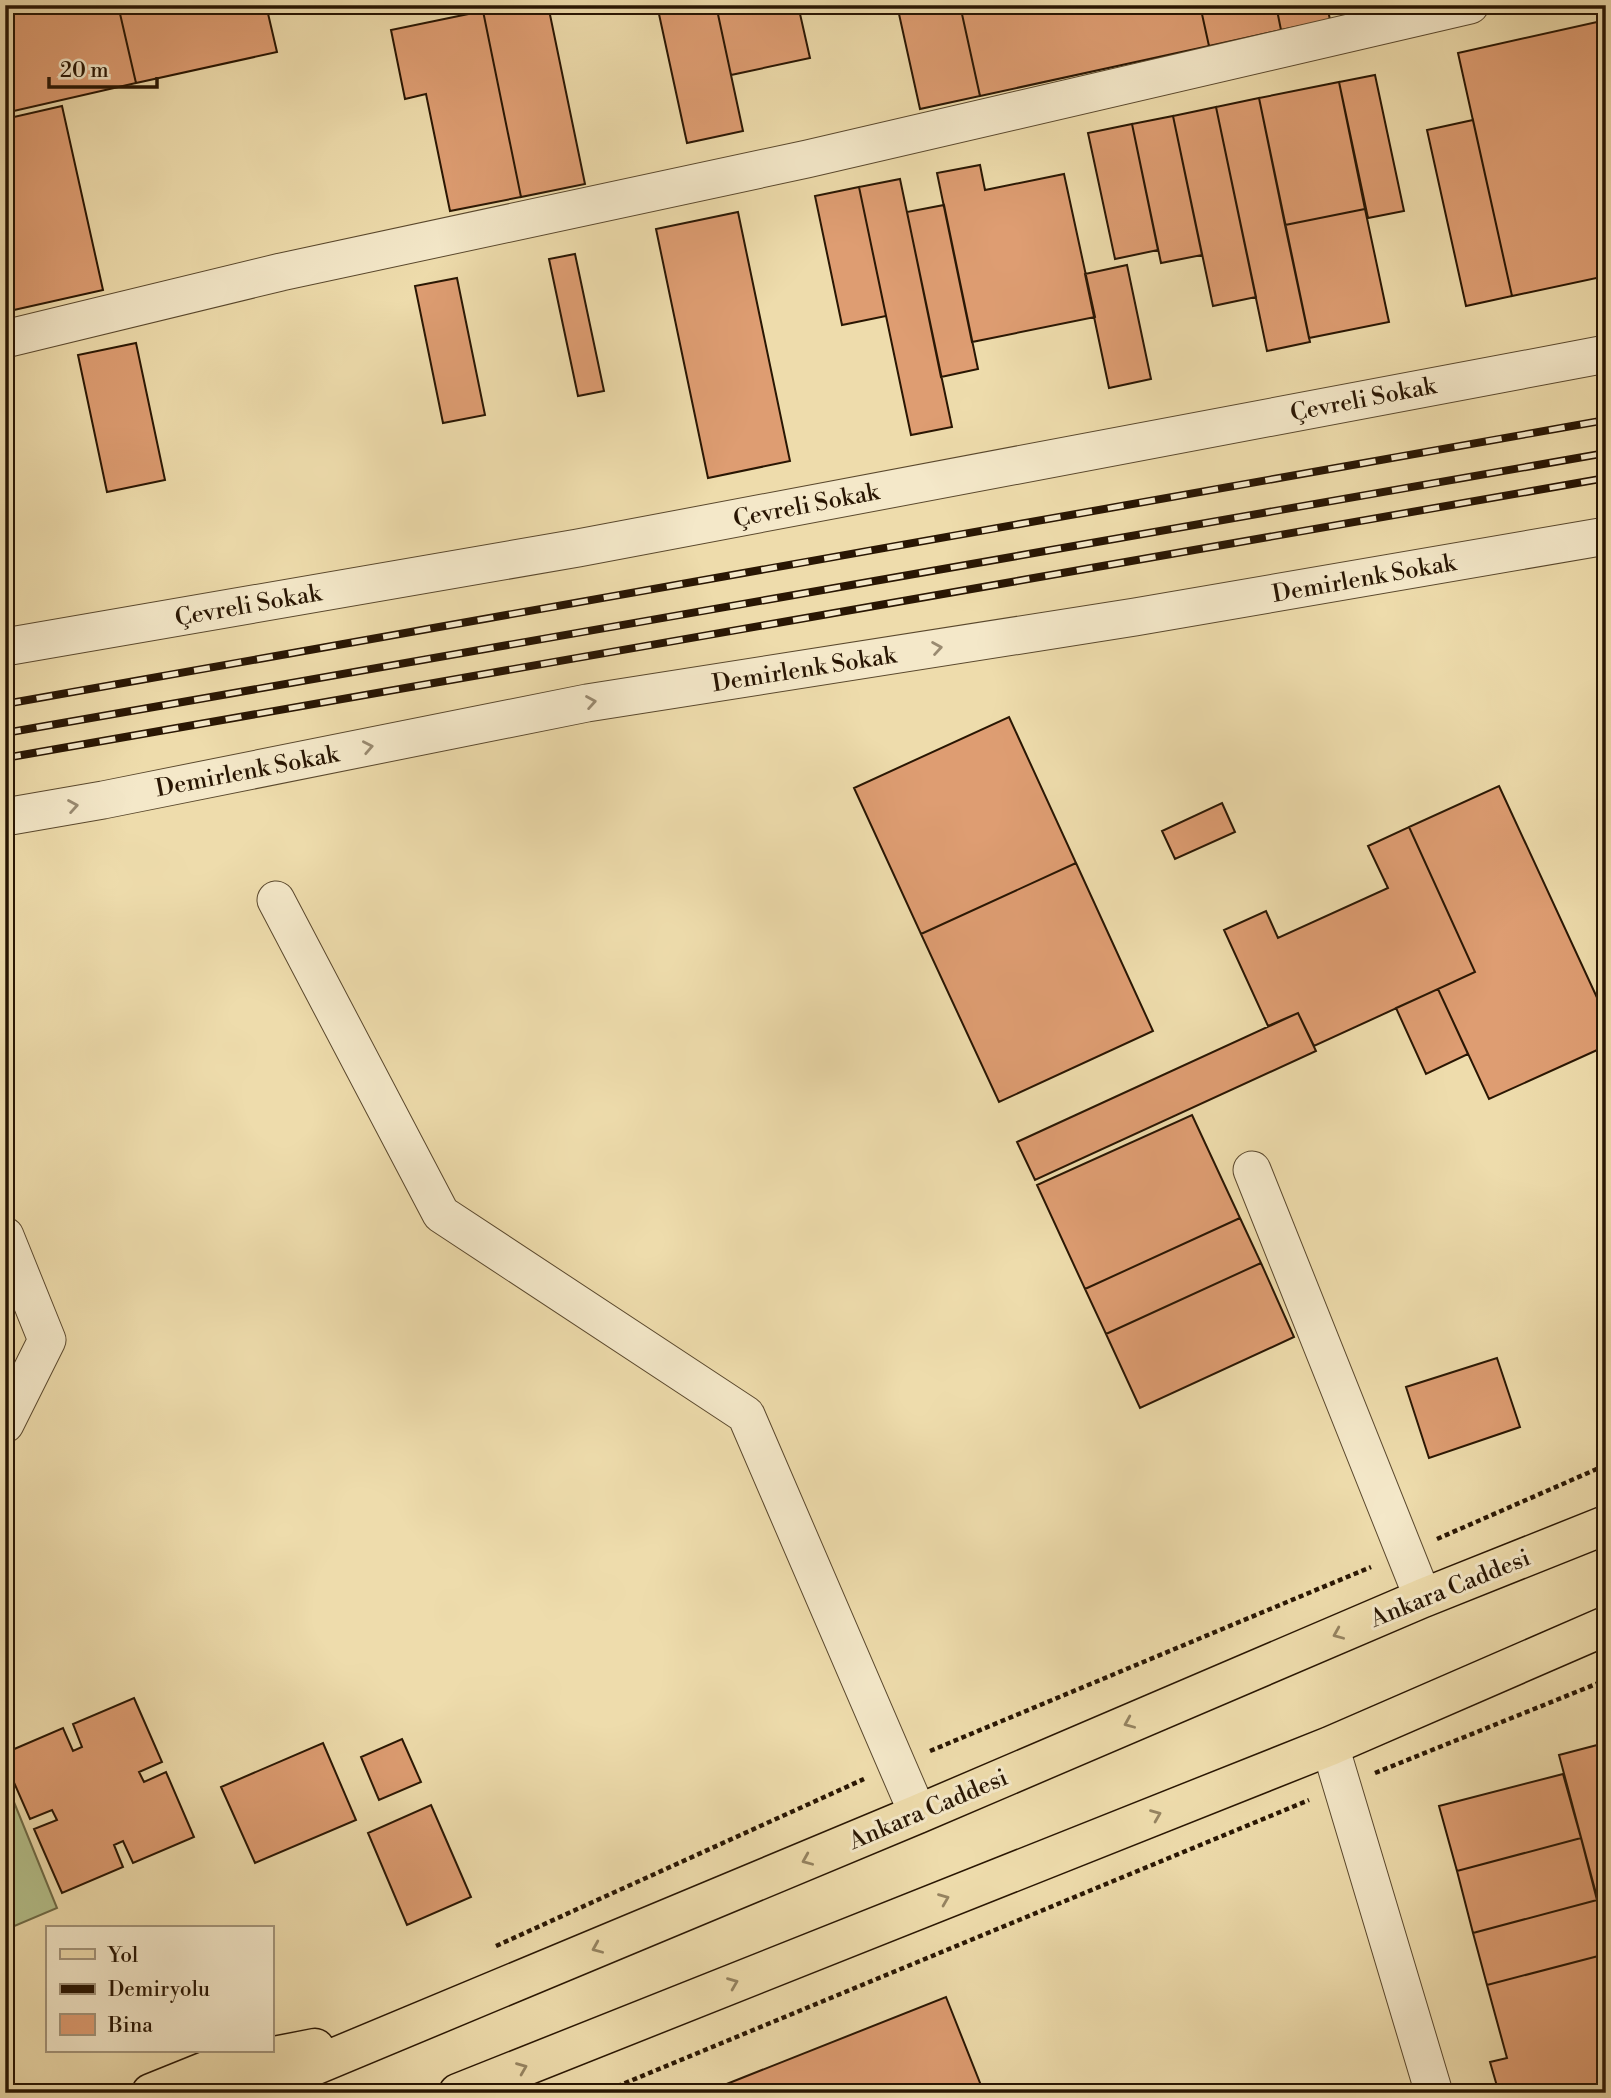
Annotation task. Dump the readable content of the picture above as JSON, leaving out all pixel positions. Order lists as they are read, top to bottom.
{
  "streets": {
    "main road": ["Ankara Caddesi"],
    "street": ["Çevreli Sokak", "Demirlenk Sokak"]
  },
  "one_way": ["Demirlenk Sokak"],
  "legend": ["Yol", "Demiryolu", "Bina"],
  "scale_bar": "20 m"
}
